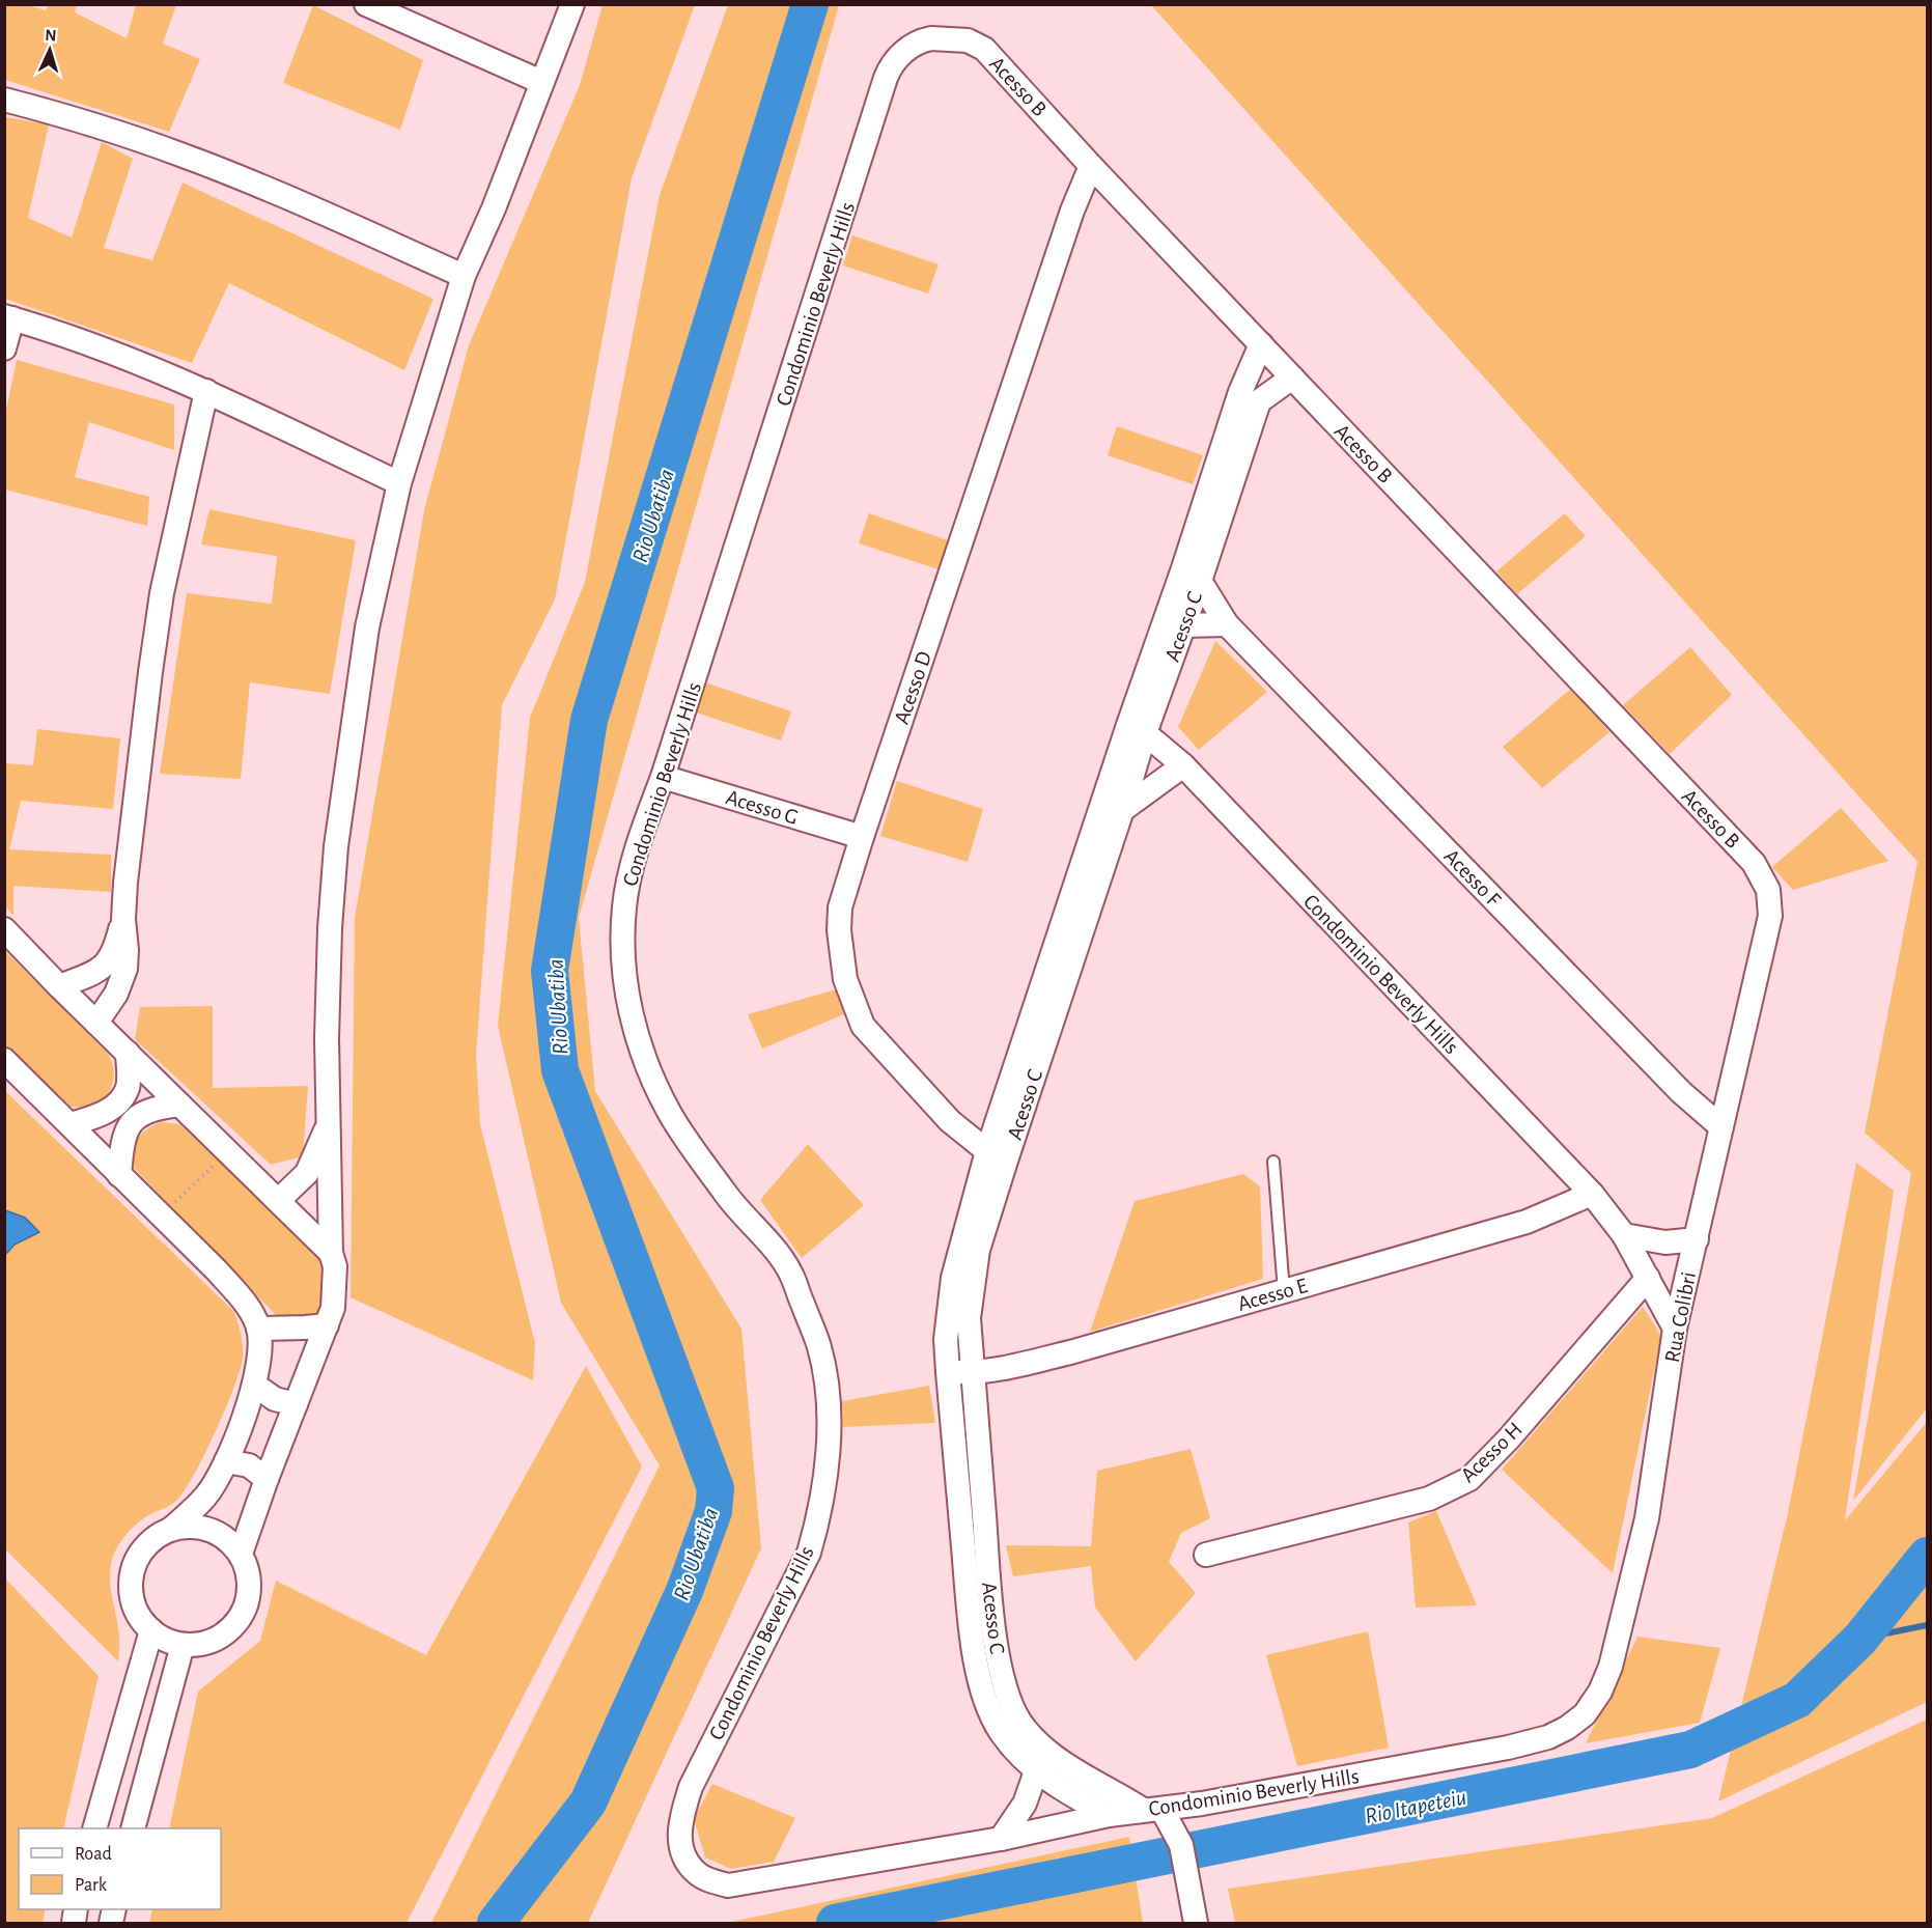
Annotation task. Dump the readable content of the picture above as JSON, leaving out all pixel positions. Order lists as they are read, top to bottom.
{
  "streets": {
    "street": [
      "Acesso B",
      "Condominio Beverly Hills",
      "Acesso C",
      "Acesso D",
      "Acesso G",
      "Acesso F",
      "Acesso E",
      "Rua Colibri",
      "Acesso H"
    ]
  },
  "crossings": [
    ["Acesso B", "Condominio Beverly Hills"],
    ["Acesso B", "Acesso C"],
    ["Acesso B", "Acesso D"],
    ["Acesso B", "Rua Colibri"],
    ["Condominio Beverly Hills", "Acesso C"],
    ["Condominio Beverly Hills", "Acesso G"],
    ["Condominio Beverly Hills", "Acesso E"],
    ["Condominio Beverly Hills", "Rua Colibri"],
    ["Condominio Beverly Hills", "Acesso H"],
    ["Acesso C", "Acesso D"],
    ["Acesso C", "Acesso F"],
    ["Acesso C", "Acesso E"],
    ["Acesso D", "Acesso G"],
    ["Acesso F", "Rua Colibri"]
  ],
  "water": ["Rio Ubatiba", "Rio Itapeteiu"],
  "legend": ["Road", "Park"],
  "north": "top"
}
